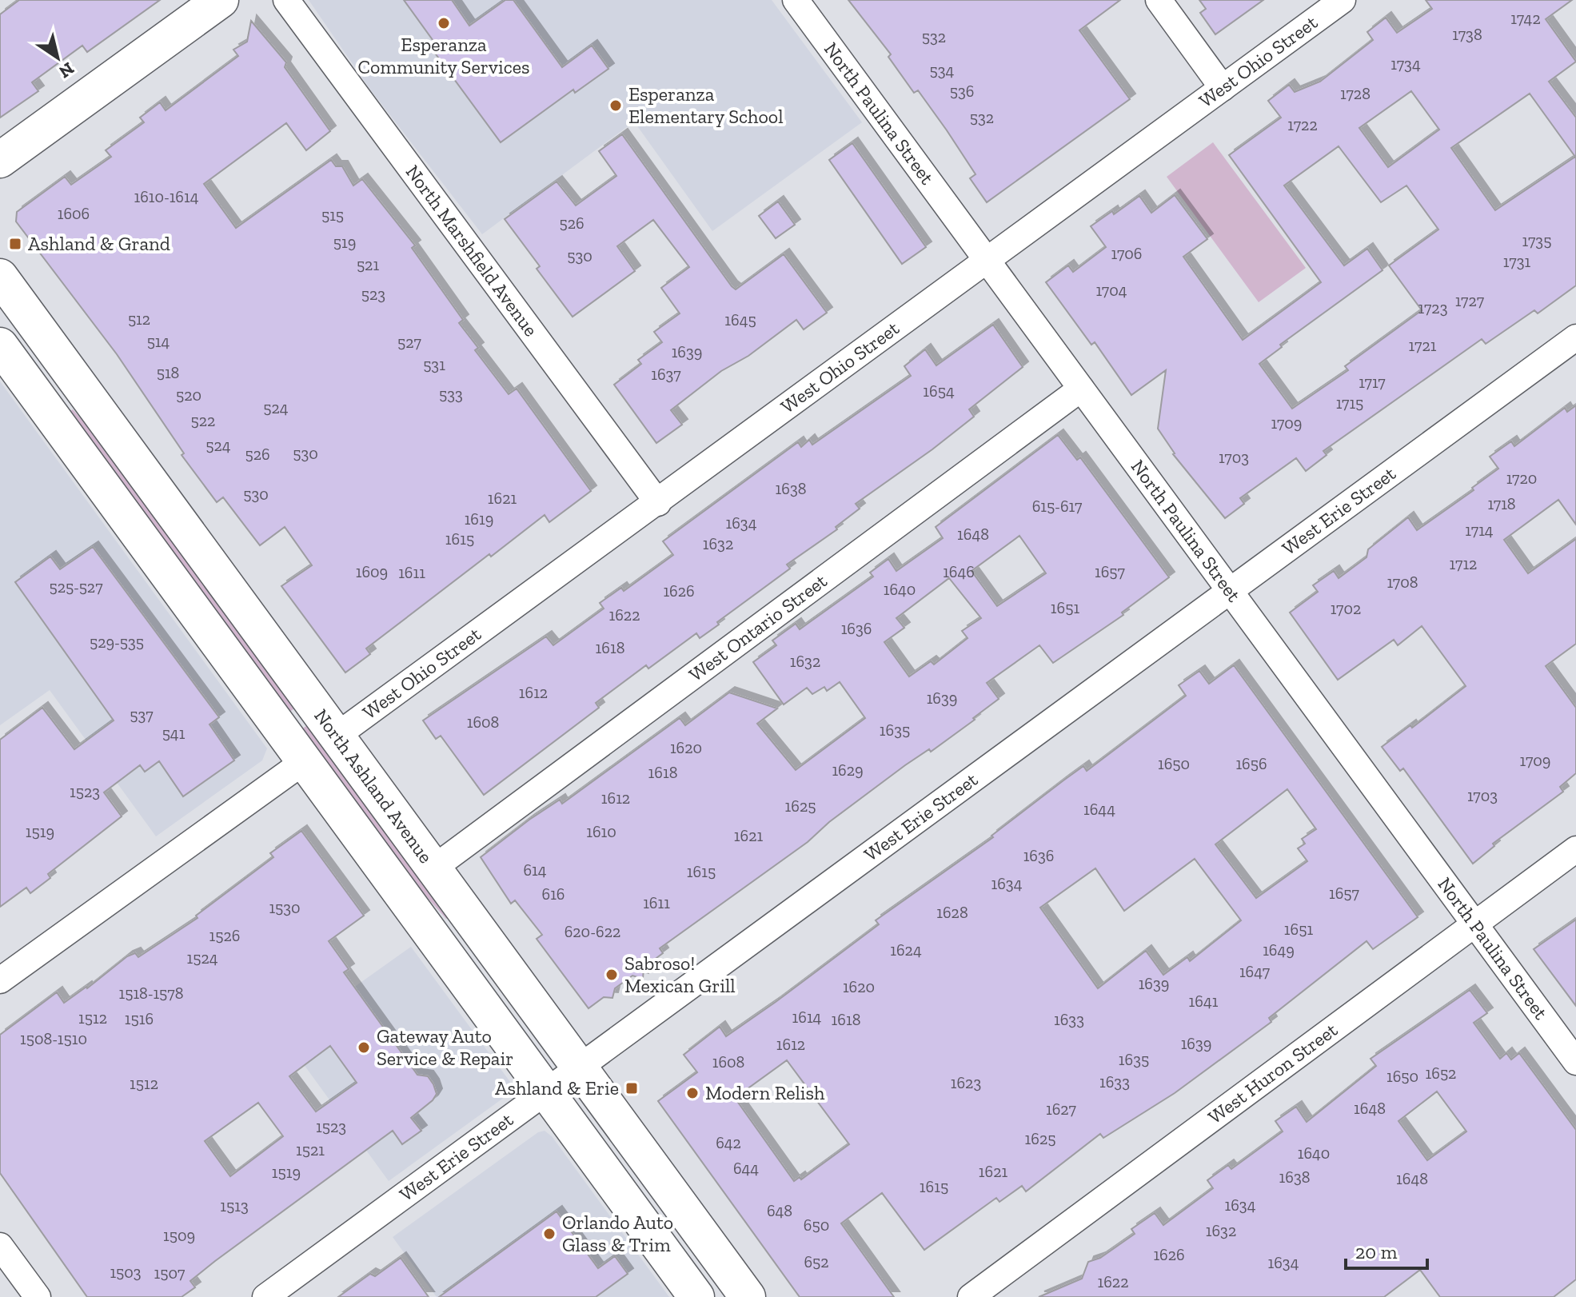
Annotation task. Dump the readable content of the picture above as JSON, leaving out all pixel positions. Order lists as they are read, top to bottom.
{
  "streets": {
    "main road": ["North Ashland Avenue"],
    "street": [
      "West Ohio Street",
      "North Paulina Street",
      "North Marshfield Avenue",
      "West Erie Street",
      "West Ontario Street",
      "West Huron Street"
    ]
  },
  "crossings": [
    ["West Ohio Street", "North Paulina Street"],
    ["West Ohio Street", "North Marshfield Avenue"],
    ["West Ohio Street", "North Ashland Avenue"],
    ["North Paulina Street", "West Erie Street"],
    ["North Paulina Street", "West Ontario Street"],
    ["North Paulina Street", "West Huron Street"],
    ["West Erie Street", "North Ashland Avenue"],
    ["West Ontario Street", "North Ashland Avenue"]
  ],
  "places": {
    "other": [
      "Esperanza Community Services",
      "Esperanza Elementary School",
      "Sabroso! Mexican Grill",
      "Gateway Auto Service & Repair",
      "Modern Relish",
      "Orlando Auto Glass & Trim"
    ],
    "transit": ["Ashland & Grand", "Ashland & Erie"]
  },
  "house_numbers": [
    "1742",
    "1738",
    "532",
    "1734",
    "534",
    "536",
    "1728",
    "532",
    "1722",
    "1610-1614",
    "1606",
    "515",
    "526",
    "1735",
    "519",
    "1706",
    "530",
    "1731",
    "521",
    "1704",
    "523",
    "1727",
    "1723",
    "512",
    "1645",
    "514",
    "527",
    "1721",
    "1639",
    "531",
    "518",
    "1637",
    "1717",
    "1654",
    "533",
    "520",
    "1715",
    "524",
    "522",
    "1709",
    "524",
    "530",
    "526",
    "1703",
    "1720",
    "1638",
    "530",
    "1621",
    "1718",
    "615-617",
    "1619",
    "1634",
    "1714",
    "1648",
    "1615",
    "1632",
    "1712",
    "1609",
    "1646",
    "1657",
    "1611",
    "1708",
    "525-527",
    "1640",
    "1626",
    "1651",
    "1702",
    "1622",
    "1636",
    "529-535",
    "1618",
    "1632",
    "1612",
    "1639",
    "537",
    "1608",
    "1635",
    "541",
    "1620",
    "1709",
    "1650",
    "1656",
    "1629",
    "1618",
    "1523",
    "1703",
    "1612",
    "1625",
    "1644",
    "1519",
    "1610",
    "1621",
    "1636",
    "614",
    "1615",
    "1634",
    "1657",
    "616",
    "1611",
    "1530",
    "1628",
    "1651",
    "620-622",
    "1526",
    "1624",
    "1649",
    "1524",
    "1647",
    "1639",
    "1620",
    "1518-1578",
    "1641",
    "1614",
    "1512",
    "1516",
    "1618",
    "1633",
    "1508-1510",
    "1639",
    "1612",
    "1635",
    "1608",
    "1652",
    "1650",
    "1633",
    "1623",
    "1512",
    "1648",
    "1627",
    "1523",
    "1625",
    "642",
    "1521",
    "1640",
    "644",
    "1621",
    "1519",
    "1638",
    "1648",
    "1615",
    "1634",
    "1513",
    "648",
    "650",
    "1632",
    "1509",
    "1626",
    "652",
    "1634",
    "1503",
    "1507",
    "1622"
  ],
  "scale_bar": "20 m",
  "north": "bottom right"
}
